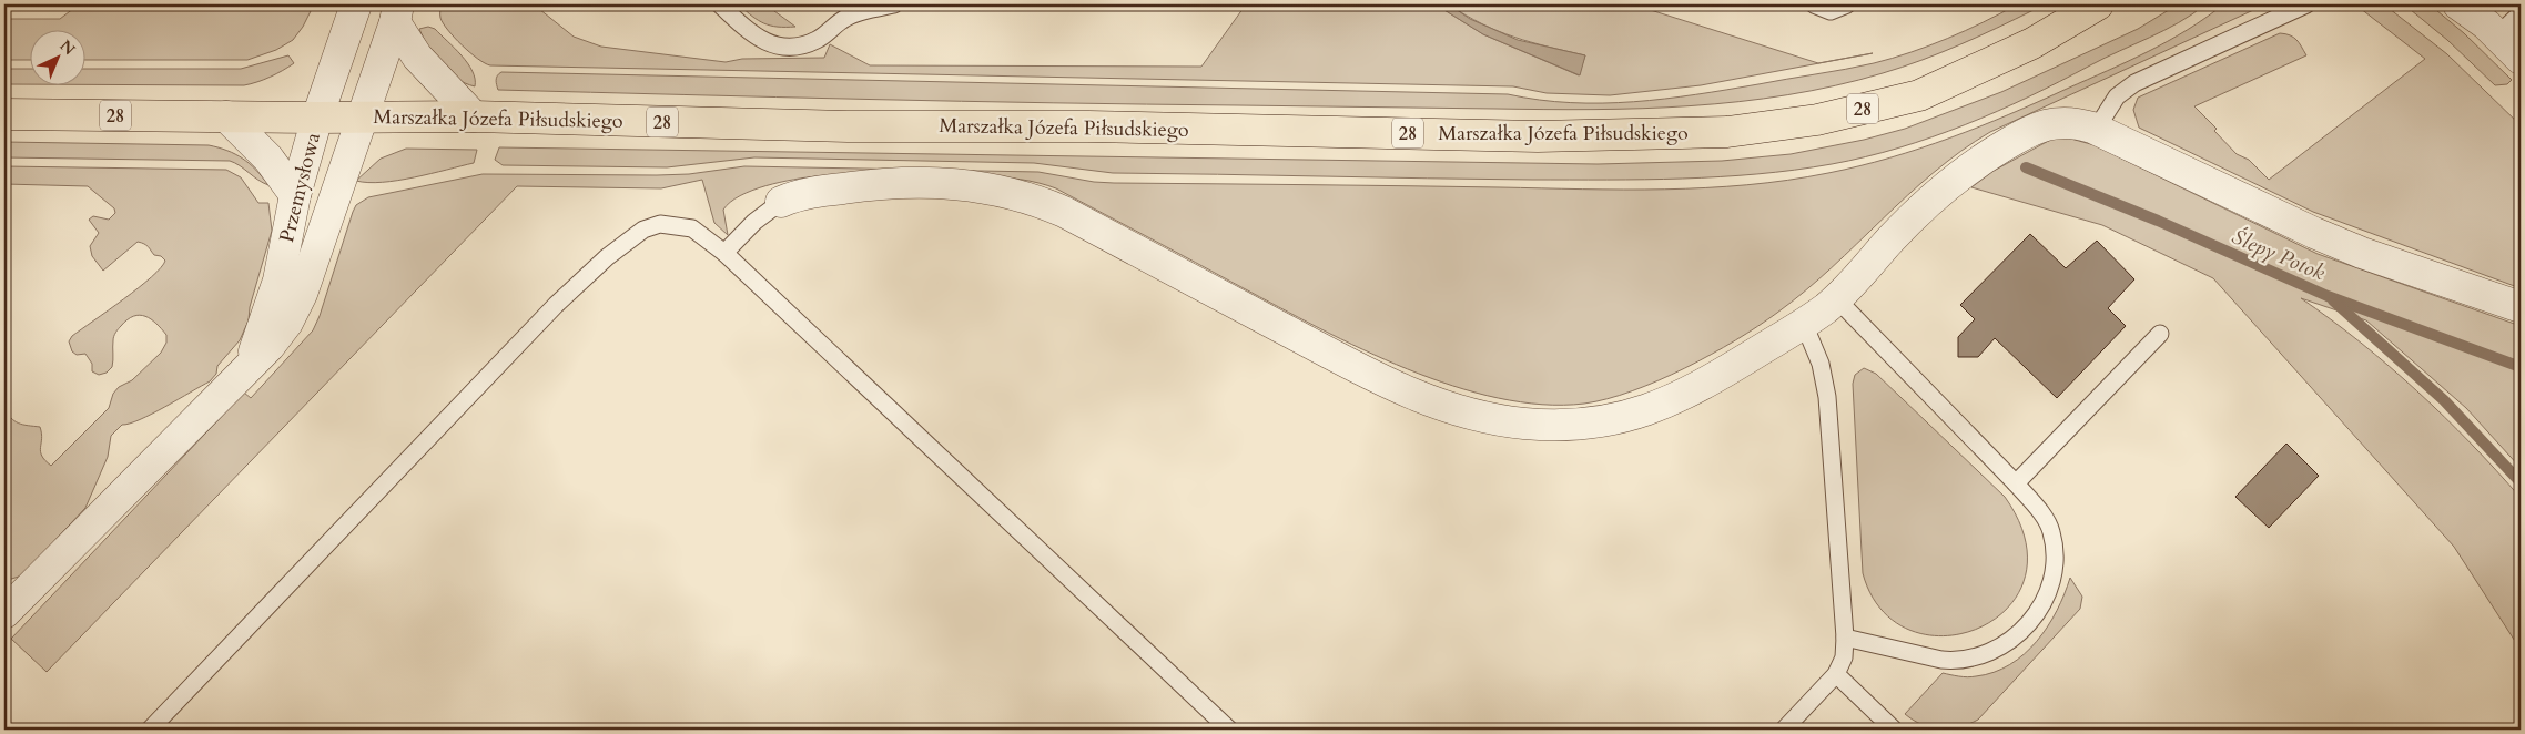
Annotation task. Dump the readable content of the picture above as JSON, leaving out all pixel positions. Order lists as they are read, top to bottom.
{
  "streets": {
    "main road": ["28", "Marszałka Józefa Piłsudskiego"],
    "street": ["Przemysłowa"]
  },
  "crossings": [
    ["Marszałka Józefa Piłsudskiego", "Przemysłowa"]
  ],
  "water": ["Ślepy Potok"],
  "north": "top right"
}
